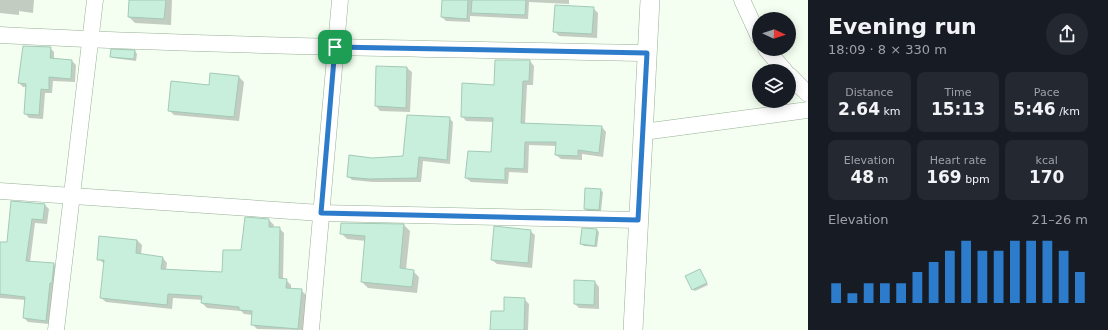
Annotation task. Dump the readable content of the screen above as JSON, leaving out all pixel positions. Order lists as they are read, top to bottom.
{
  "north": "right",
  "page": {
    "heading": ["Evening run", "18:09 · 8 × 330 m"],
    "stats": [
      ["Distance", "2.64 km"],
      ["Time", "15:13"],
      ["Pace", "5:46 /km"],
      ["Elevation", "48 m"],
      ["Heart rate", "169 bpm"],
      ["kcal", "170"]
    ],
    "chart": ["Elevation", "21–26 m"]
  }
}
